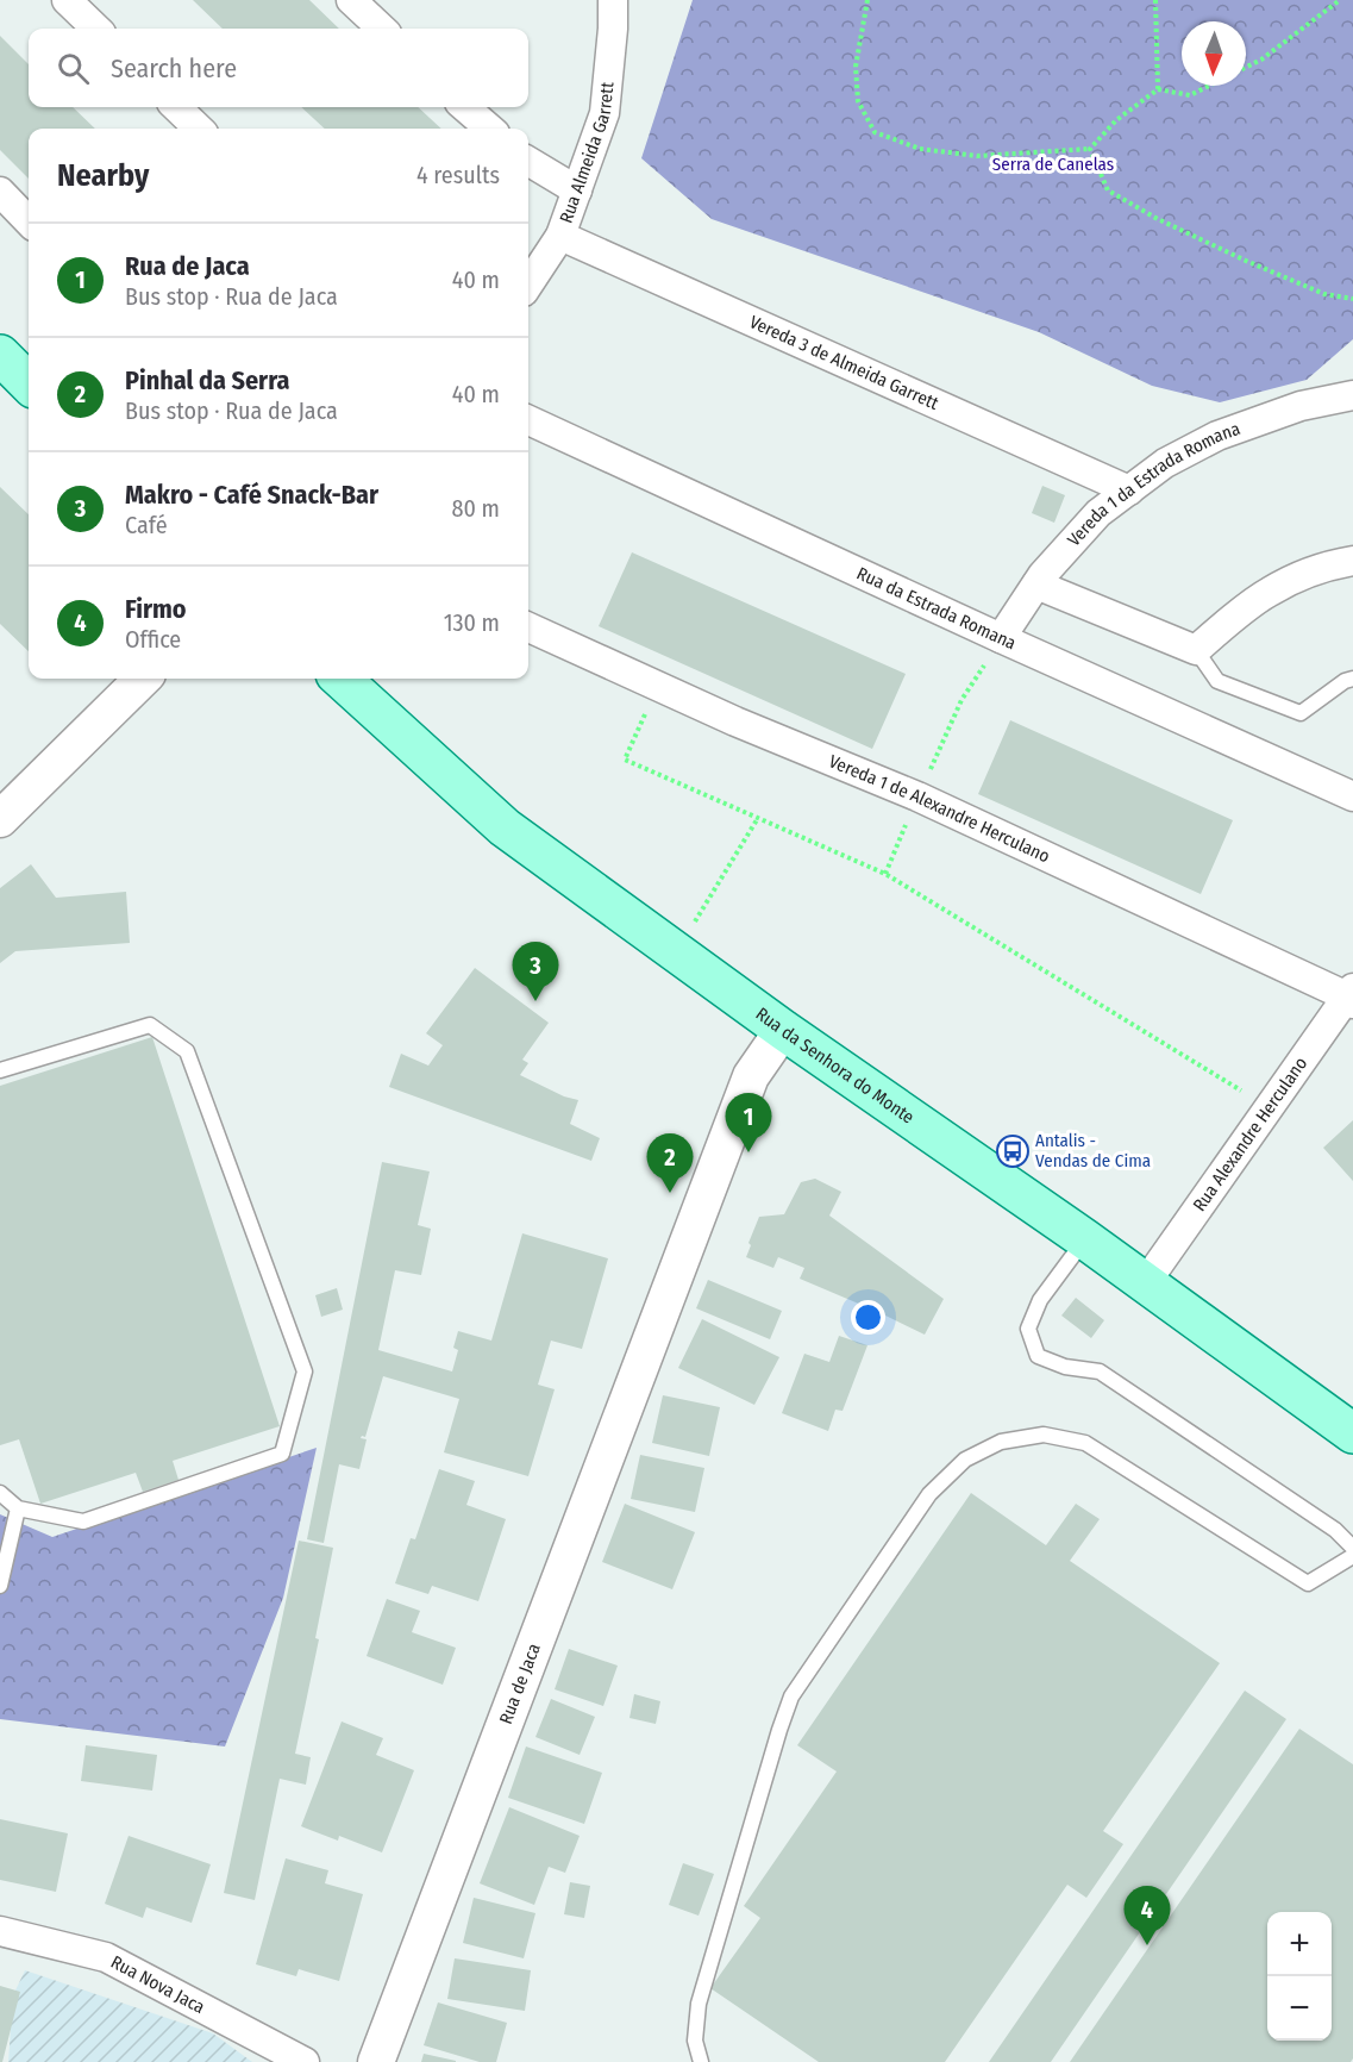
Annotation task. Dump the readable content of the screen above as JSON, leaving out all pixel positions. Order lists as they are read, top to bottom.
{
  "streets": {
    "main road": ["Rua da Senhora do Monte"],
    "street": [
      "Rua Almeida Garrett",
      "Vereda 3 de Almeida Garrett",
      "Vereda 1 da Estrada Romana",
      "Rua da Estrada Romana",
      "Vereda 1 de Alexandre Herculano",
      "Rua Alexandre Herculano",
      "Rua de Jaca",
      "Rua Nova Jaca"
    ]
  },
  "crossings": [
    ["Rua Almeida Garrett", "Vereda 3 de Almeida Garrett"],
    ["Vereda 3 de Almeida Garrett", "Vereda 1 da Estrada Romana"],
    ["Vereda 1 da Estrada Romana", "Rua da Estrada Romana"],
    ["Vereda 1 de Alexandre Herculano", "Rua Alexandre Herculano"],
    ["Rua da Senhora do Monte", "Rua Alexandre Herculano"],
    ["Rua da Senhora do Monte", "Rua de Jaca"]
  ],
  "parks": ["Serra de Canelas"],
  "places": {
    "bus stop": ["Antalis - Vendas de Cima"]
  },
  "north": "bottom",
  "page": {
    "search": "Search here",
    "heading": ["Nearby", "4 results"],
    "list": [
      {
        "mark": "1",
        "name": "Rua de Jaca",
        "note": "Bus stop · Rua de Jaca",
        "value": "40 m"
      },
      {
        "mark": "2",
        "name": "Pinhal da Serra",
        "note": "Bus stop · Rua de Jaca",
        "value": "40 m"
      },
      {
        "mark": "3",
        "name": "Makro - Café Snack-Bar",
        "note": "Café",
        "value": "80 m"
      },
      {
        "mark": "4",
        "name": "Firmo",
        "note": "Office",
        "value": "130 m"
      }
    ],
    "pins": [
      "3",
      "1",
      "2",
      "4"
    ],
    "map_buttons": ["+", "−"]
  }
}
